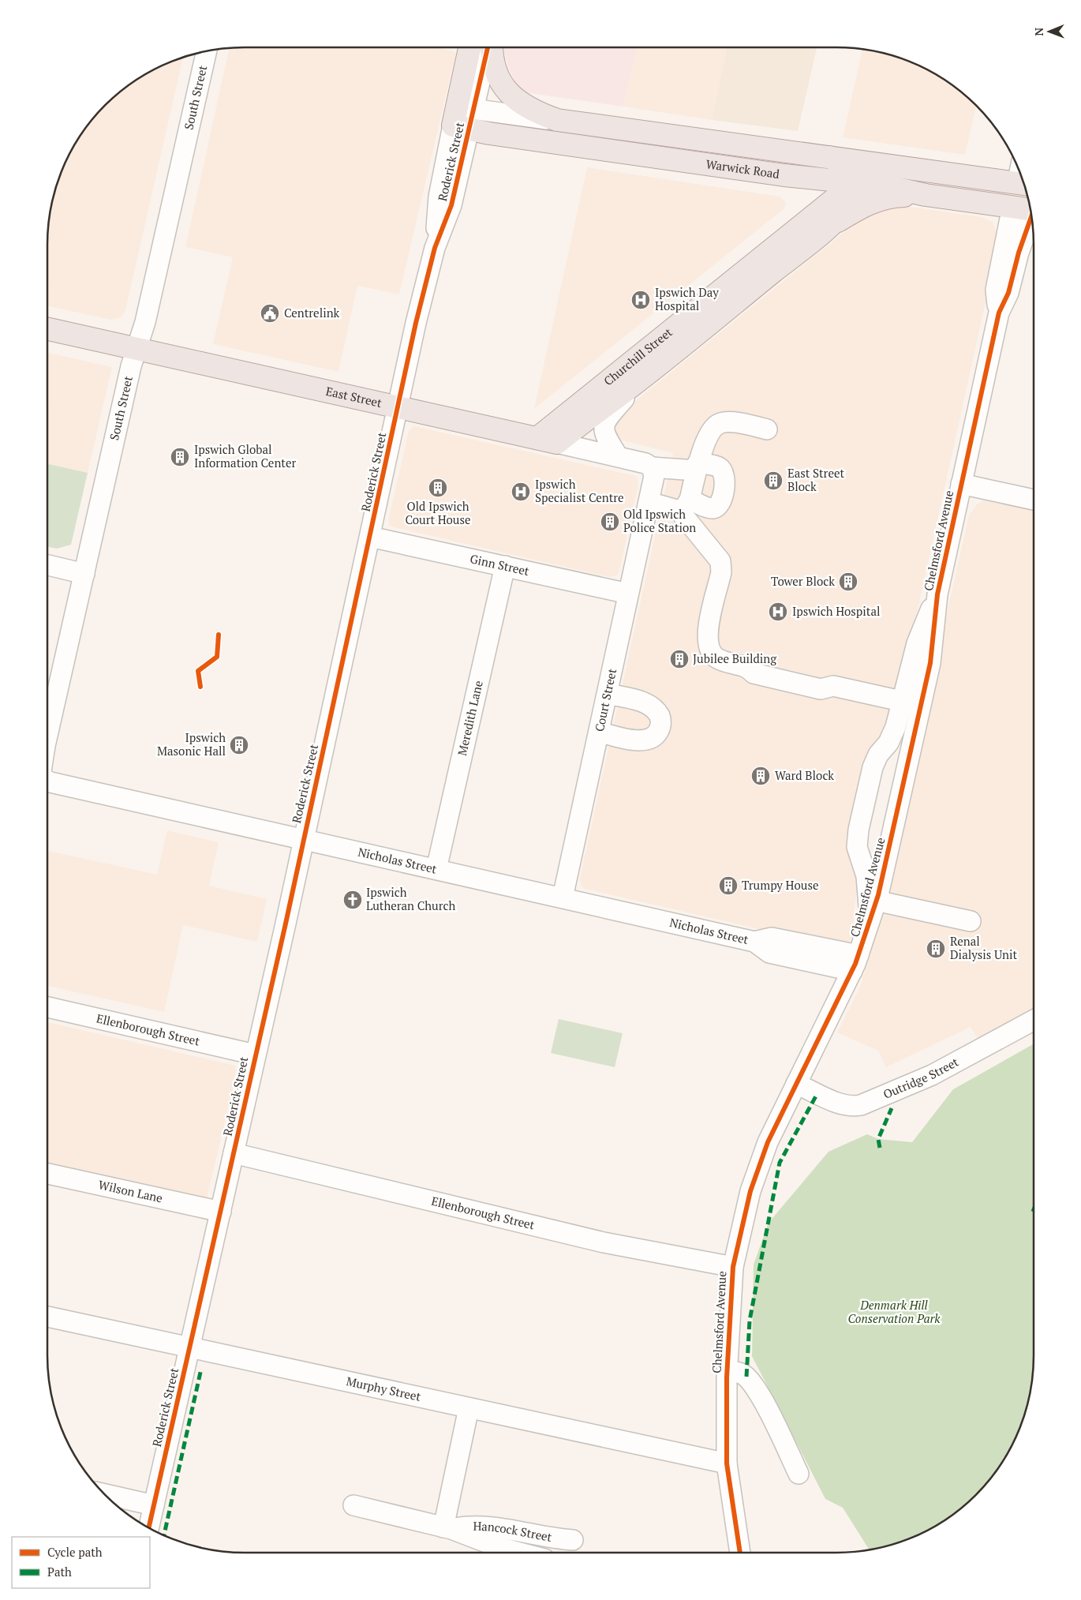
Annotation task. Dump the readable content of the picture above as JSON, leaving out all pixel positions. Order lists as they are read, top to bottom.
{
  "streets": {
    "main road": [
      "Roderick Street",
      "Warwick Road",
      "Churchill Street",
      "East Street"
    ],
    "street": [
      "South Street",
      "Chelmsford Avenue",
      "Ginn Street",
      "Court Street",
      "Meredith Lane",
      "Nicholas Street",
      "Ellenborough Street",
      "Outridge Street",
      "Wilson Lane",
      "Murphy Street",
      "Hancock Street"
    ]
  },
  "crossings": [
    ["South Street", "East Street"],
    ["Roderick Street", "Warwick Road"],
    ["Roderick Street", "East Street"],
    ["Roderick Street", "Ginn Street"],
    ["Roderick Street", "Nicholas Street"],
    ["Roderick Street", "Ellenborough Street"],
    ["Roderick Street", "Wilson Lane"],
    ["Roderick Street", "Murphy Street"],
    ["Warwick Road", "Churchill Street"],
    ["Warwick Road", "Chelmsford Avenue"],
    ["Churchill Street", "East Street"],
    ["Chelmsford Avenue", "Nicholas Street"],
    ["Chelmsford Avenue", "Ellenborough Street"],
    ["Chelmsford Avenue", "Outridge Street"],
    ["Chelmsford Avenue", "Murphy Street"],
    ["Ginn Street", "Court Street"],
    ["Ginn Street", "Meredith Lane"],
    ["Court Street", "Nicholas Street"],
    ["Meredith Lane", "Nicholas Street"]
  ],
  "parks": ["Denmark Hill Conservation Park"],
  "places": {
    "hospital": ["Ipswich Day Hospital", "Ipswich Specialist Centre", "Ipswich Hospital"],
    "public building": ["Centrelink"],
    "building": [
      "Ipswich Global Information Center",
      "East Street Block",
      "Old Ipswich Court House",
      "Old Ipswich Police Station",
      "Tower Block",
      "Jubilee Building",
      "Ipswich Masonic Hall",
      "Ward Block",
      "Trumpy House",
      "Renal Dialysis Unit"
    ],
    "church": ["Ipswich Lutheran Church"]
  },
  "legend": ["Cycle path", "Path"],
  "north": "left"
}
